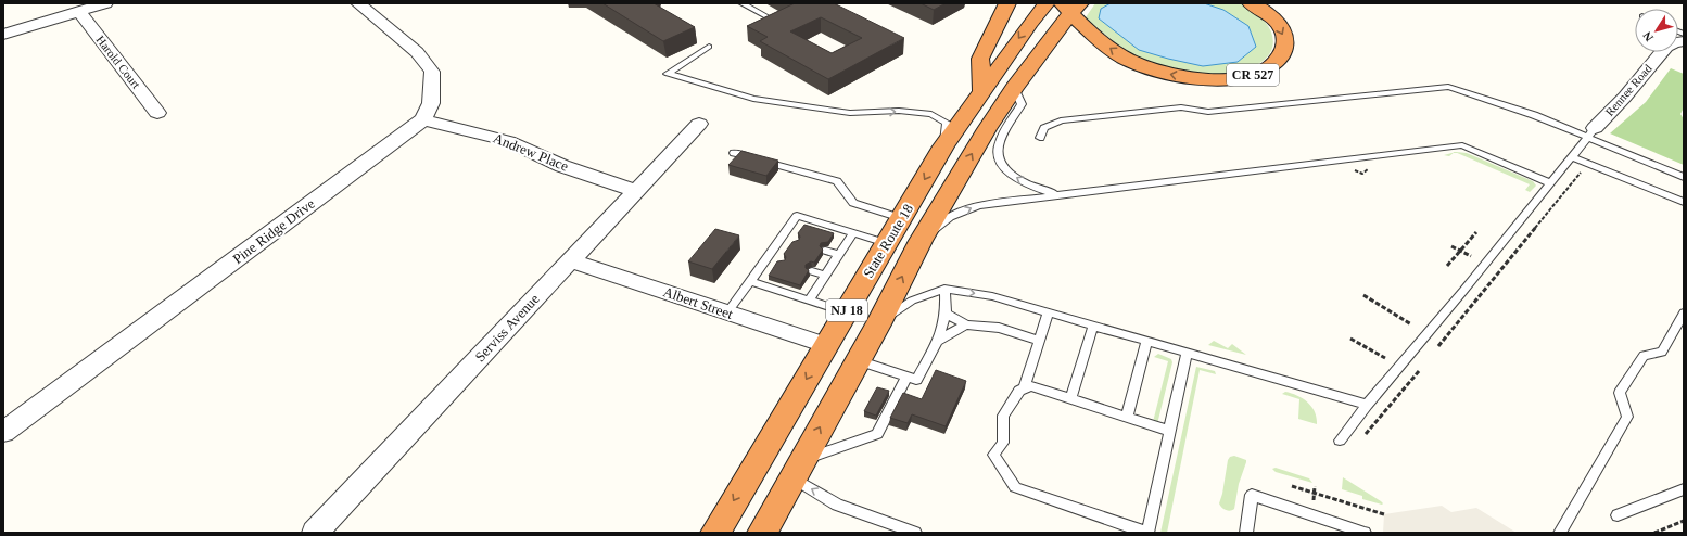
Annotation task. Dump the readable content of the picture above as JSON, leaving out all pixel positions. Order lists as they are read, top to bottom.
{
  "streets": {
    "highway": ["CR 527", "State Route 18", "NJ 18"],
    "street": [
      "Harold Court",
      "Rennee Road",
      "Andrew Place",
      "Pine Ridge Drive",
      "Albert Street",
      "Serviss Avenue"
    ]
  },
  "crossings": [
    ["CR 527", "State Route 18"],
    ["Andrew Place", "Pine Ridge Drive"],
    ["Andrew Place", "Serviss Avenue"],
    ["State Route 18", "Albert Street"],
    ["Albert Street", "Serviss Avenue"]
  ],
  "north": "bottom left"
}
